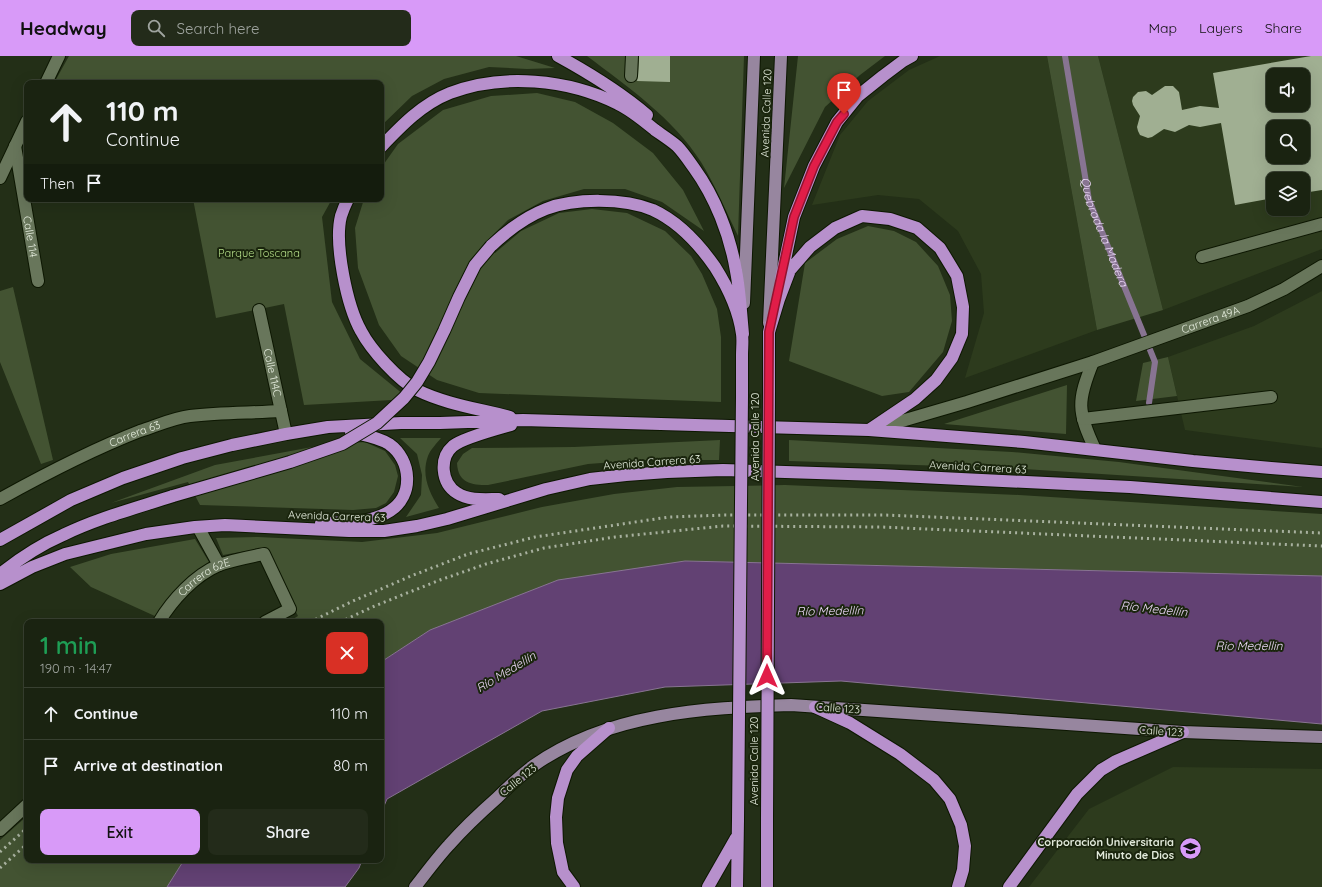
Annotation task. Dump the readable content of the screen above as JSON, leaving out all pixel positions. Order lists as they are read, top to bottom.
{
  "streets": {
    "highway": ["Avenida Calle 120", "Avenida Carrera 63"],
    "main road": ["Calle 123"],
    "street": [
      "Calle 114",
      "Carrera 49A",
      "Calle 114C",
      "Carrera 63",
      "Carrera 62E"
    ]
  },
  "crossings": [
    ["Calle 114C", "Carrera 63"]
  ],
  "water": ["Quebrada la Madera", "Río Medellín", "Rio Medellin"],
  "parks": ["Parque Toscana"],
  "places": {
    "school or university": ["Corporación Universitaria Minuto de Dios"]
  },
  "page": {
    "header": "Headway",
    "search": "Search here",
    "nav": ["Map", "Layers", "Share"],
    "turn": ["110 m", "Continue"],
    "then": "Then",
    "heading": ["1 min", "190 m · 14:47"],
    "list": [
      {
        "name": "Continue",
        "value": "110 m"
      },
      {
        "name": "Arrive at destination",
        "value": "80 m"
      }
    ],
    "buttons": ["Exit", "Share"]
  }
}
